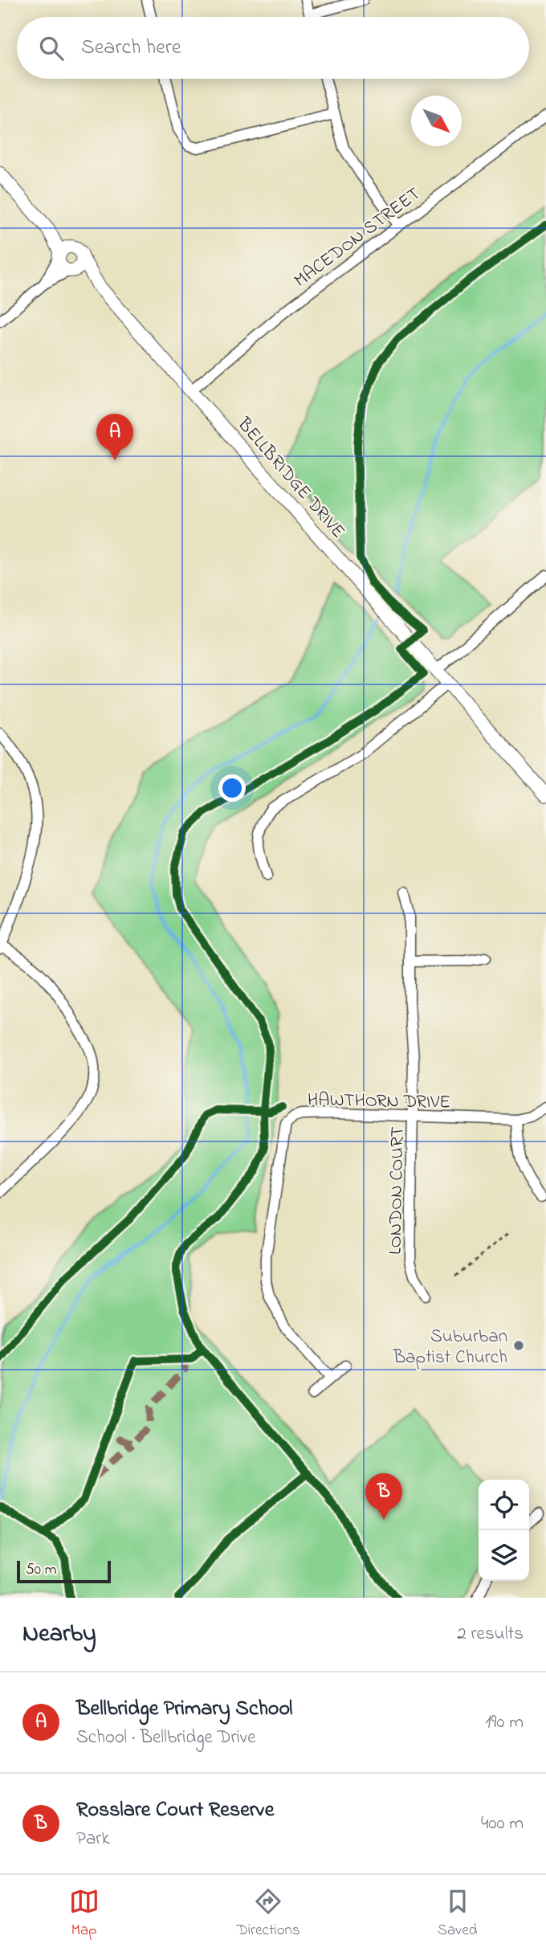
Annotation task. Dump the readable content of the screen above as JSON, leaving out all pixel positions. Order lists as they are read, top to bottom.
{
  "streets": {
    "street": [
      "MACEDON STREET",
      "BELLBRIDGE DRIVE",
      "HAWTHORN DRIVE",
      "LONDON COURT"
    ]
  },
  "crossings": [
    ["MACEDON STREET", "BELLBRIDGE DRIVE"],
    ["HAWTHORN DRIVE", "LONDON COURT"]
  ],
  "places": ["Suburban Baptist Church"],
  "scale_bar": "50 m",
  "north": "bottom right",
  "page": {
    "search": "Search here",
    "pins": ["A", "B"],
    "scale": "50 m",
    "heading": ["Nearby", "2 results"],
    "list": [
      {
        "mark": "A",
        "name": "Bellbridge Primary School",
        "note": "School · Bellbridge Drive",
        "value": "190 m"
      },
      {
        "mark": "B",
        "name": "Rosslare Court Reserve",
        "note": "Park",
        "value": "400 m"
      }
    ],
    "nav": ["Map", "Directions", "Saved"]
  }
}
